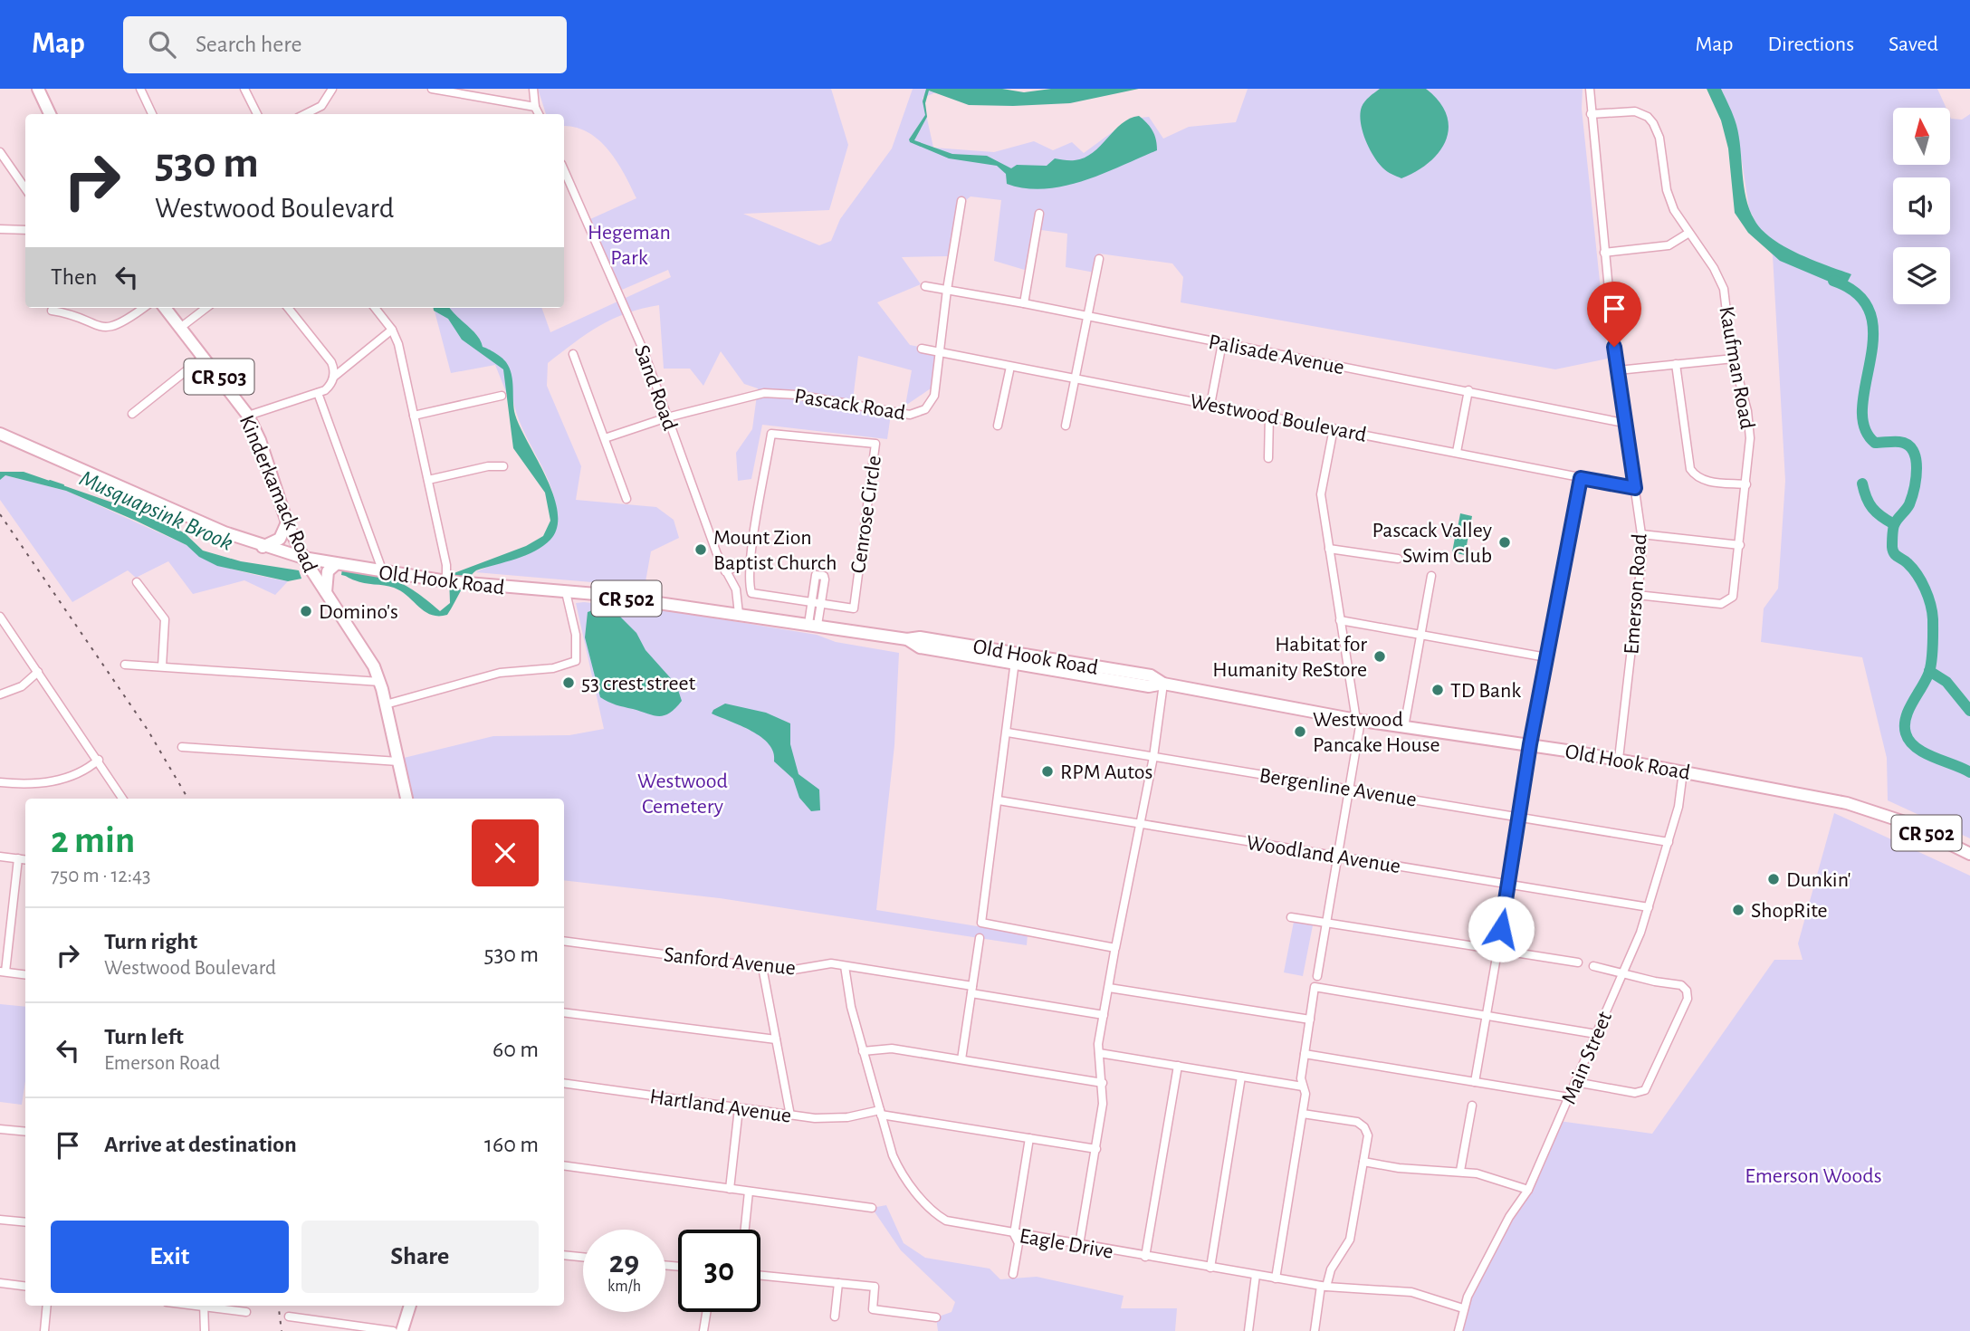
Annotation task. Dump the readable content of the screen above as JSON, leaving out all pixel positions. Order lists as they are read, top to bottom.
{
  "streets": {
    "main road": [
      "CR 503",
      "Kinderkamack Road",
      "Old Hook Road",
      "CR 502"
    ],
    "street": [
      "Palisade Avenue",
      "Kaufman Road",
      "Sand Road",
      "Pascack Road",
      "Westwood Boulevard",
      "Cenrose Circle",
      "Emerson Road",
      "Bergenline Avenue",
      "Woodland Avenue",
      "Sanford Avenue",
      "Main Street",
      "Hartland Avenue",
      "Eagle Drive"
    ]
  },
  "crossings": [
    ["Palisade Avenue", "Pascack Road"],
    ["Palisade Avenue", "Emerson Road"],
    ["Kaufman Road", "Emerson Road"],
    ["Sand Road", "Pascack Road"],
    ["Sand Road", "Old Hook Road"],
    ["Pascack Road", "Westwood Boulevard"],
    ["Westwood Boulevard", "Emerson Road"],
    ["Kinderkamack Road", "Old Hook Road"],
    ["Old Hook Road", "Emerson Road"],
    ["Old Hook Road", "Main Street"],
    ["Bergenline Avenue", "Main Street"],
    ["Woodland Avenue", "Main Street"],
    ["Sanford Avenue", "Eagle Drive"],
    ["Main Street", "Eagle Drive"],
    ["Hartland Avenue", "Eagle Drive"]
  ],
  "water": ["Musquapsink Brook"],
  "parks": ["Hegeman Park", "Westwood Cemetery", "Emerson Woods"],
  "places": [
    "Pascack Valley Swim Club",
    "Mount Zion Baptist Church",
    "Domino's",
    "Habitat for Humanity ReStore",
    "53 crest street",
    "TD Bank",
    "Westwood Pancake House",
    "RPM Autos",
    "Dunkin'",
    "ShopRite"
  ],
  "north": "top",
  "page": {
    "header": "Map",
    "search": "Search here",
    "nav": ["Map", "Directions", "Saved"],
    "turn": ["530 m", "Westwood Boulevard"],
    "then": "Then",
    "heading": ["2 min", "750 m · 12:43"],
    "list": [
      {
        "name": "Turn right",
        "note": "Westwood Boulevard",
        "value": "530 m"
      },
      {
        "name": "Turn left",
        "note": "Emerson Road",
        "value": "60 m"
      },
      {
        "name": "Arrive at destination",
        "value": "160 m"
      }
    ],
    "buttons": ["Exit", "Share"],
    "speed": "29 km/h",
    "limit": "30"
  }
}
